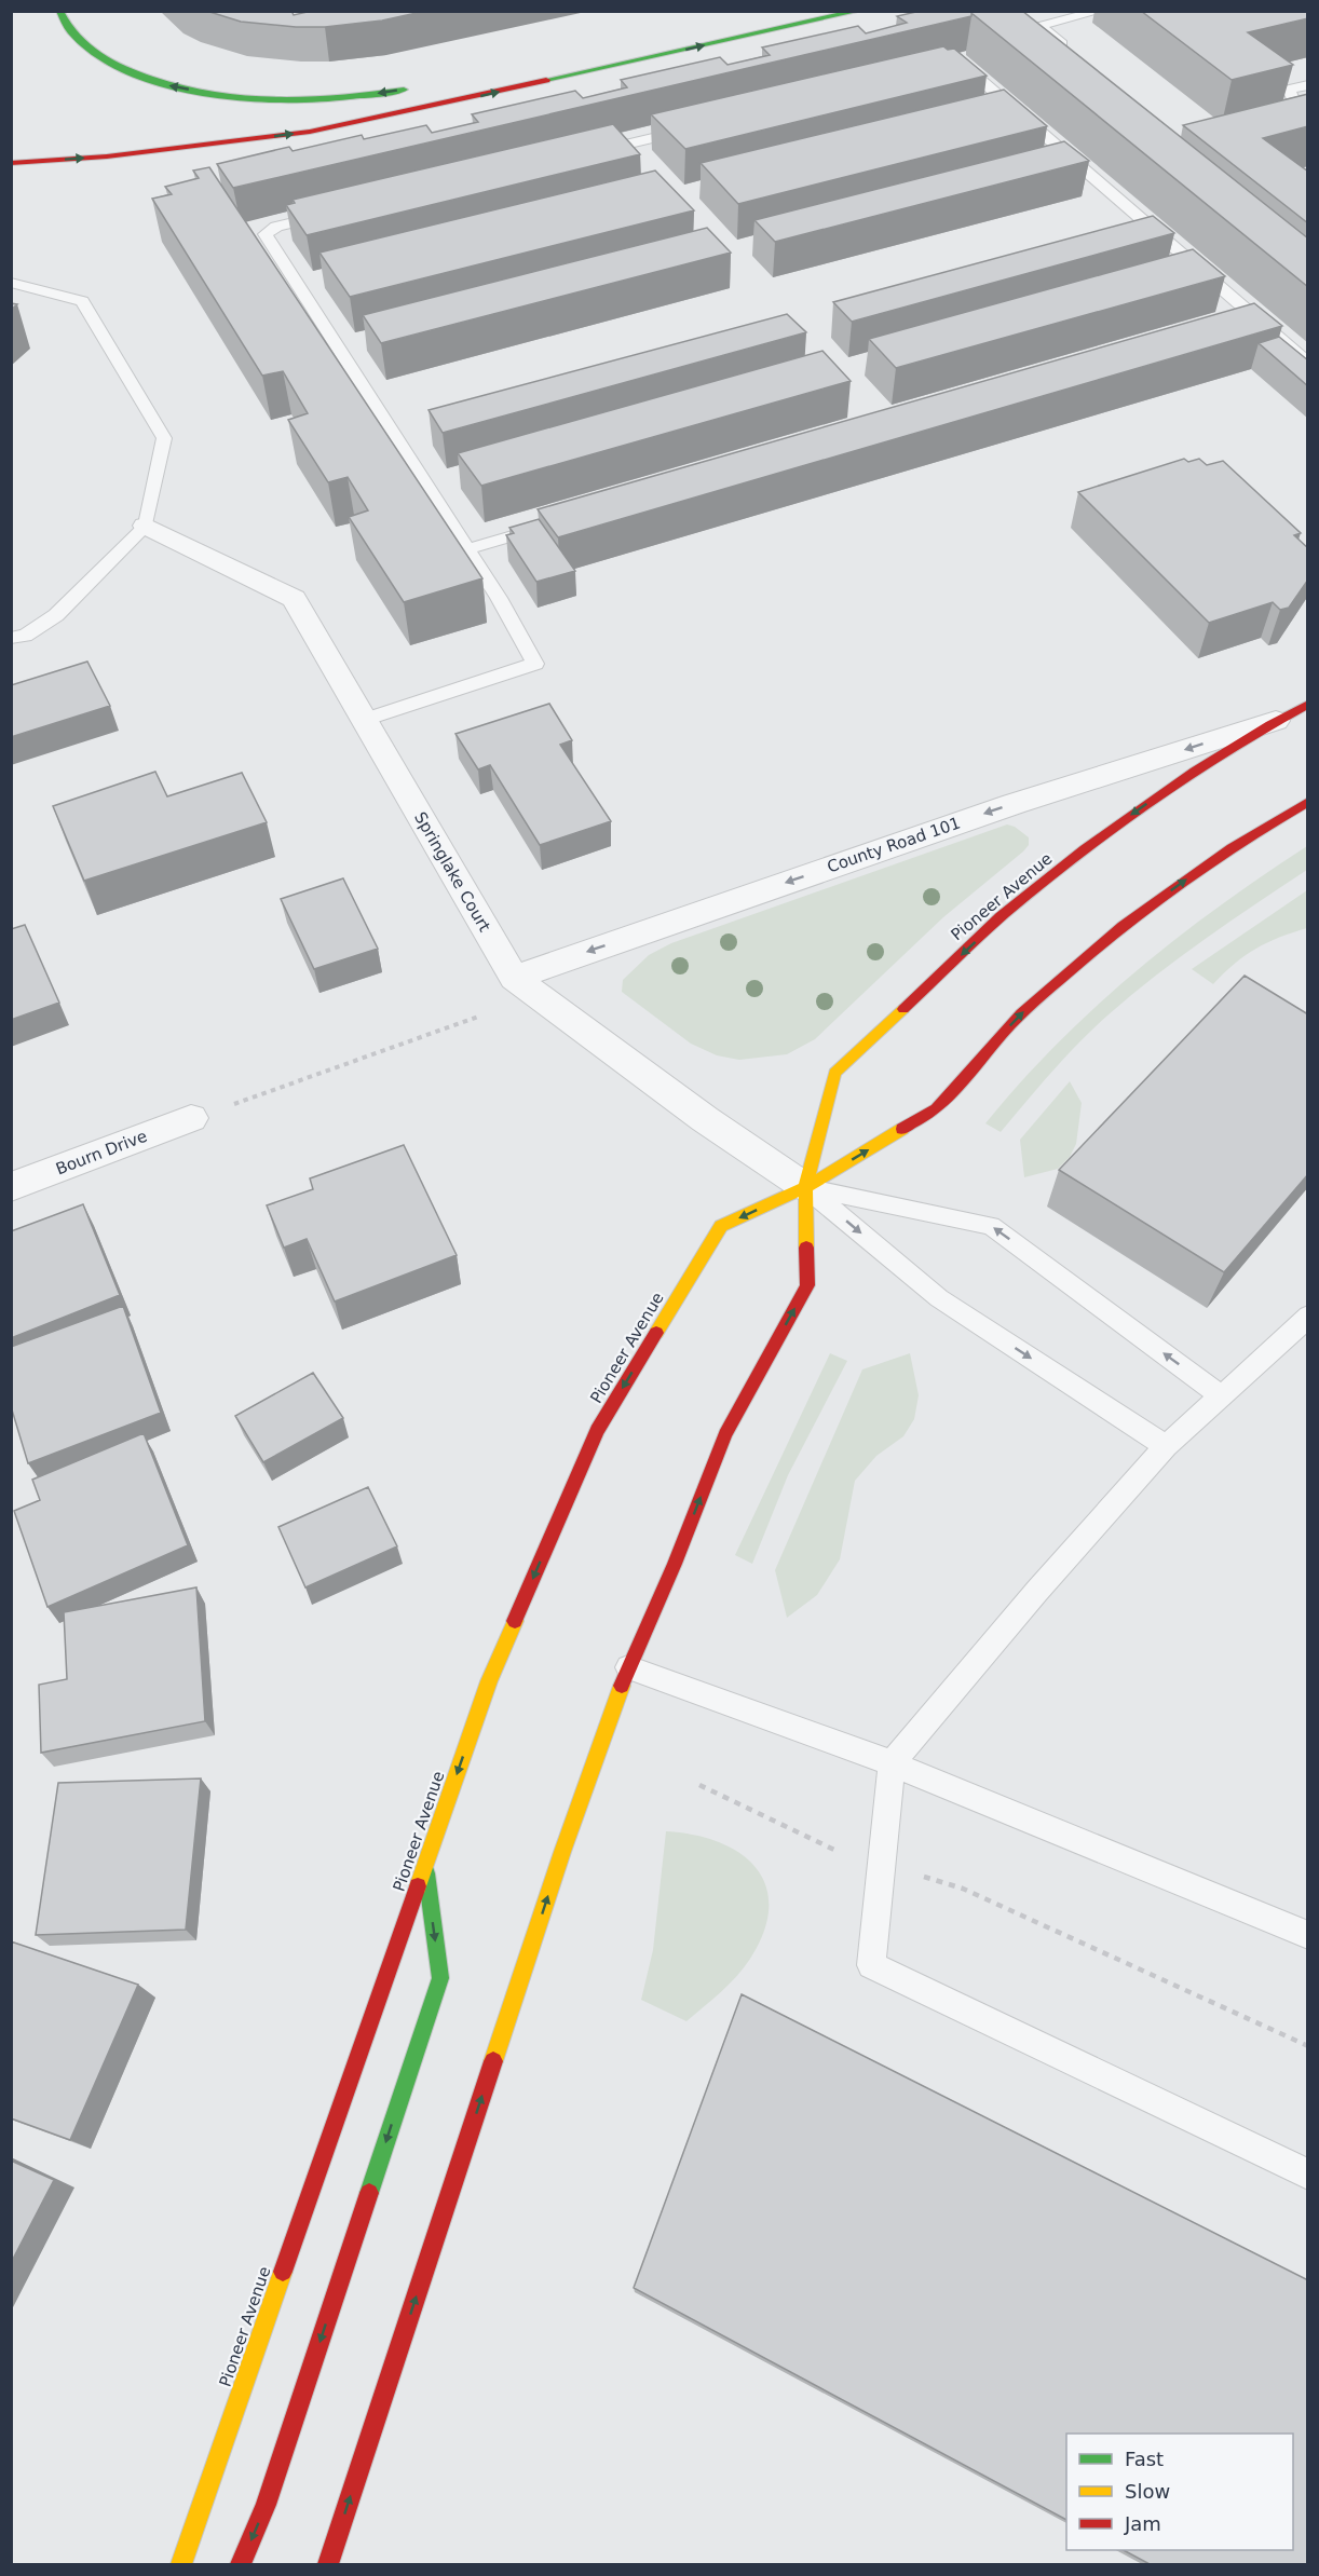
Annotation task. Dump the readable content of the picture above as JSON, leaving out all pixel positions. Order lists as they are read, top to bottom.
{
  "streets": {
    "main road": ["Pioneer Avenue"],
    "street": ["County Road 101", "Springlake Court", "Bourn Drive"]
  },
  "crossings": [
    ["County Road 101", "Springlake Court"],
    ["County Road 101", "Pioneer Avenue"],
    ["Springlake Court", "Pioneer Avenue"]
  ],
  "one_way": ["County Road 101"],
  "legend": ["Fast", "Slow", "Jam"]
}
